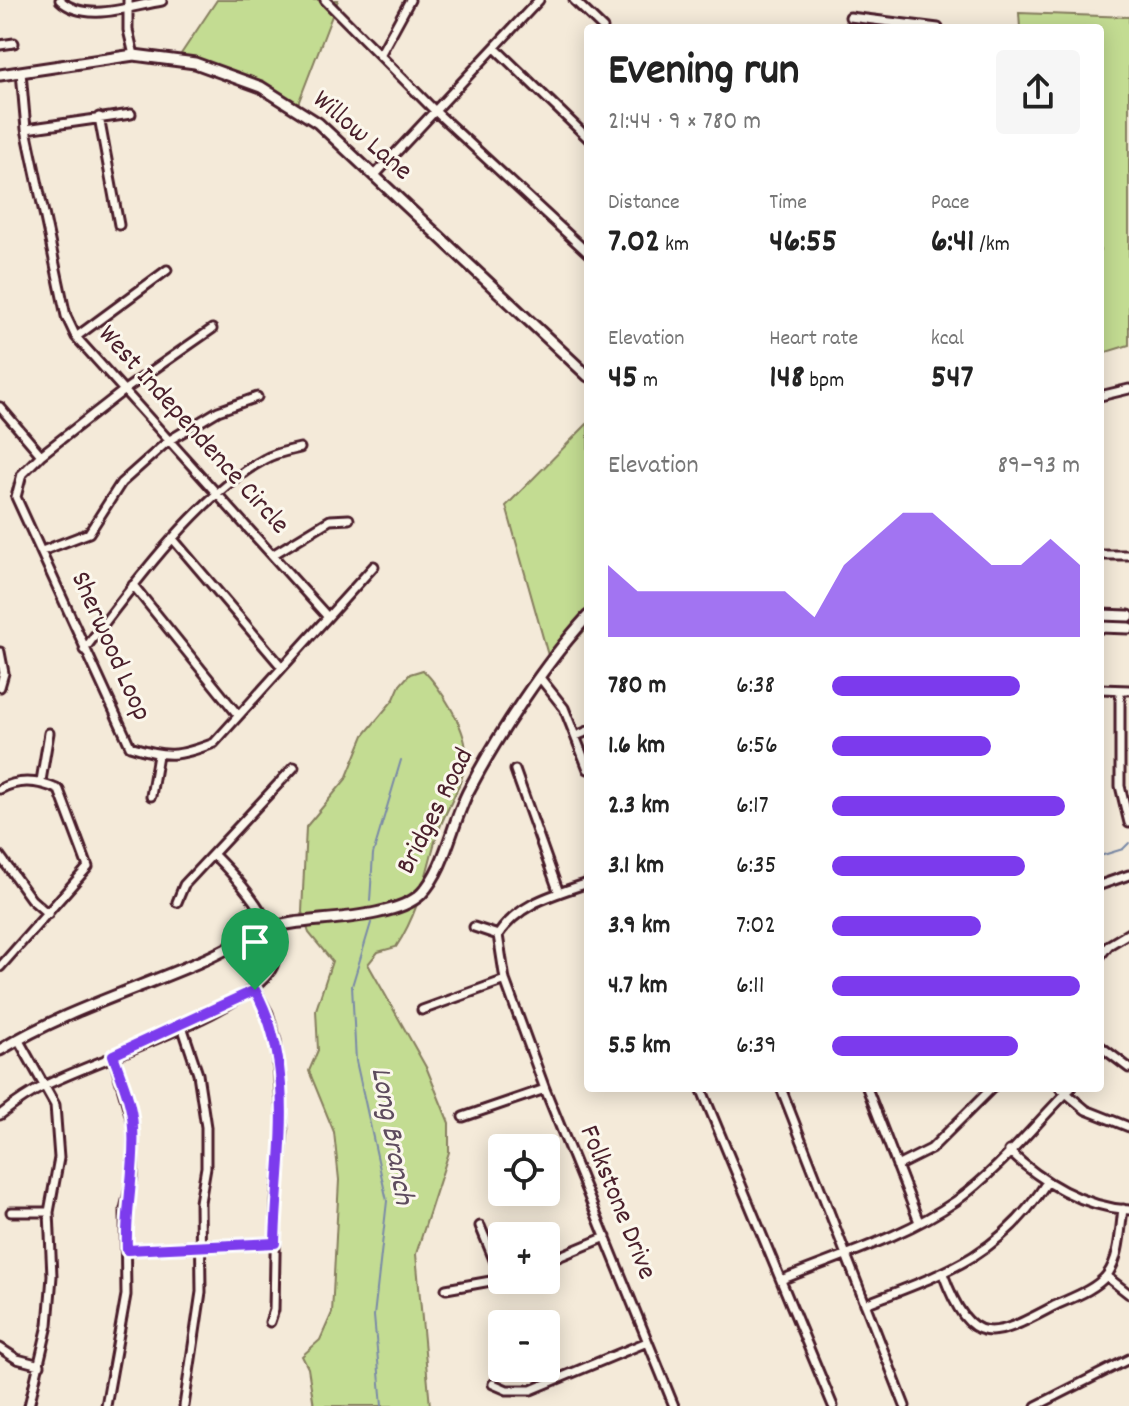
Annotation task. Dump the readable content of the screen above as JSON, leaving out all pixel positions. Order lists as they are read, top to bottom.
{
  "streets": {
    "street": [
      "Willow Lane",
      "West Independence Circle",
      "Sherwood Loop",
      "Bridges Road",
      "Folkstone Drive"
    ]
  },
  "crossings": [
    ["Willow Lane", "West Independence Circle"],
    ["West Independence Circle", "Sherwood Loop"]
  ],
  "water": ["Long Branch"],
  "page": {
    "heading": ["Evening run", "21:44 · 9 × 780 m"],
    "stats": [
      ["Distance", "7.02 km"],
      ["Time", "46:55"],
      ["Pace", "6:41 /km"],
      ["Elevation", "45 m"],
      ["Heart rate", "148 bpm"],
      ["kcal", "547"]
    ],
    "chart": ["Elevation", "89–93 m"],
    "list": [
      {
        "name": "780 m",
        "note": "6:38"
      },
      {
        "name": "1.6 km",
        "note": "6:56"
      },
      {
        "name": "2.3 km",
        "note": "6:17"
      },
      {
        "name": "3.1 km",
        "note": "6:35"
      },
      {
        "name": "3.9 km",
        "note": "7:02"
      },
      {
        "name": "4.7 km",
        "note": "6:11"
      },
      {
        "name": "5.5 km",
        "note": "6:39"
      }
    ],
    "map_buttons": ["+", "−"]
  }
}
